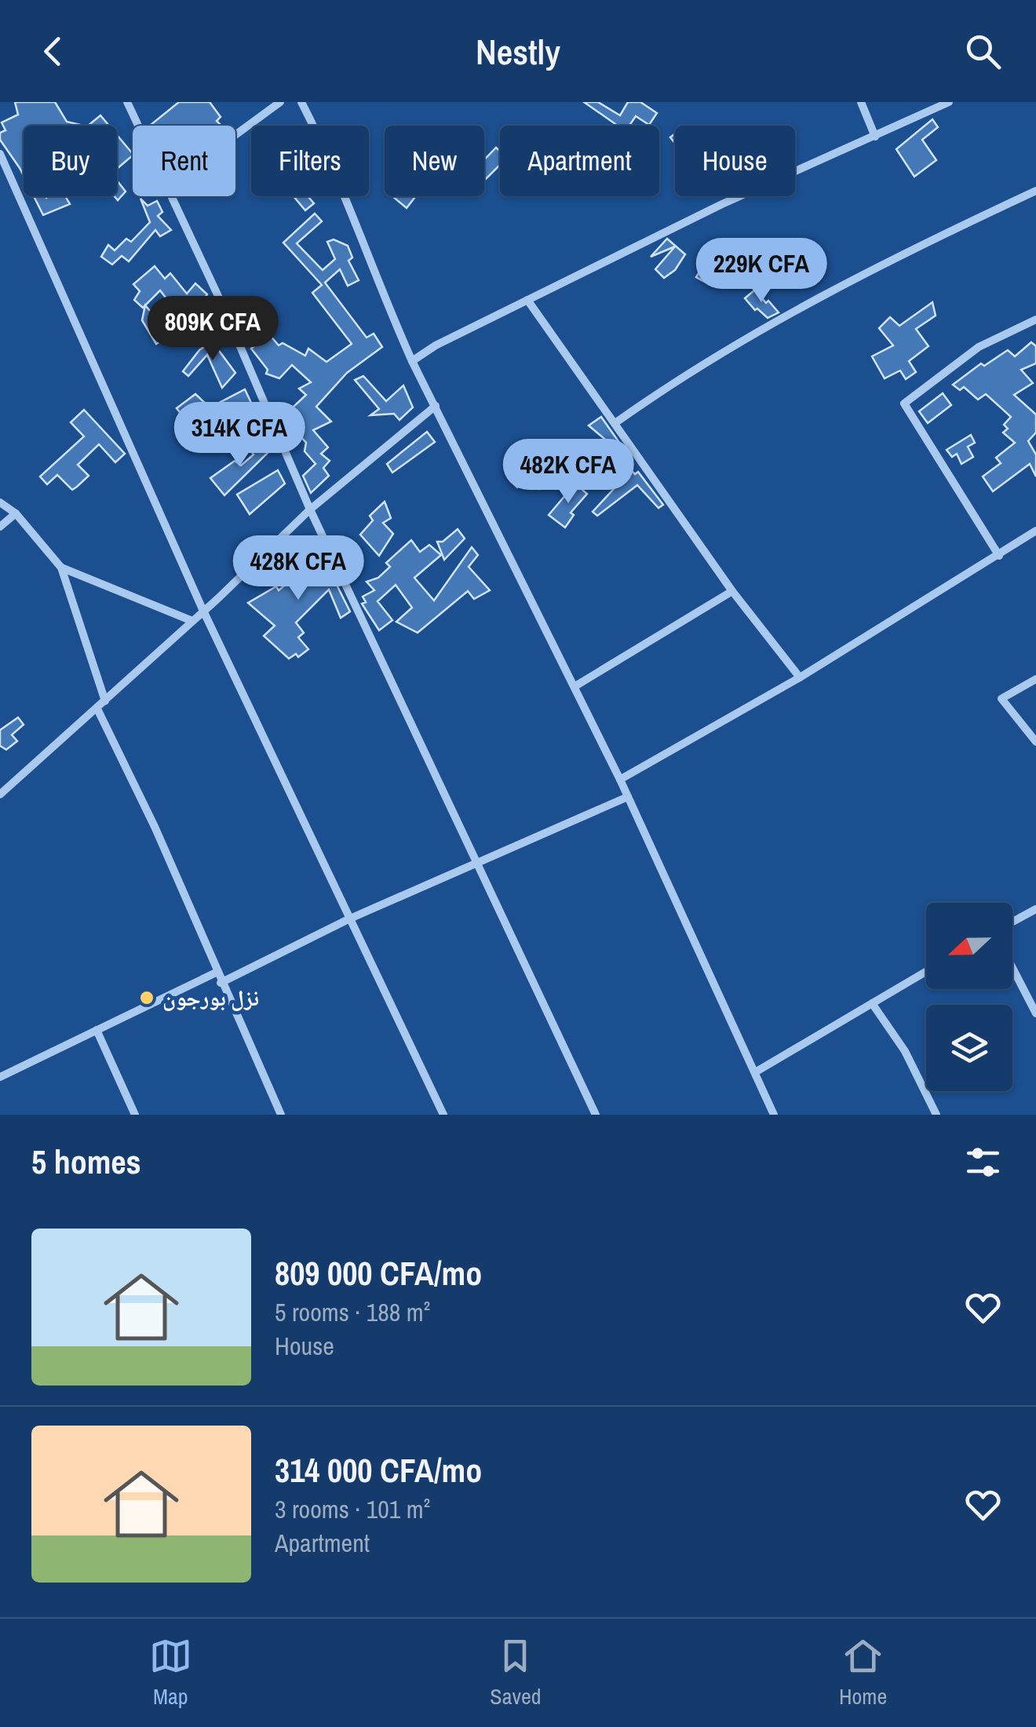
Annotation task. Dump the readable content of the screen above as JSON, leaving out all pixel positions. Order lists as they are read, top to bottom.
{
  "places": ["نزل بورجون"],
  "north": "left",
  "page": {
    "header": "Nestly",
    "chip": [
      "Buy",
      "Rent",
      "Filters",
      "New",
      "Apartment",
      "House"
    ],
    "price": [
      "229K CFA",
      "809K CFA",
      "314K CFA",
      "482K CFA",
      "428K CFA"
    ],
    "heading": "5 homes",
    "list": [
      {
        "name": "809 000 CFA/mo",
        "note": "5 rooms · 188 m² · House"
      },
      {
        "name": "314 000 CFA/mo",
        "note": "3 rooms · 101 m² · Apartment"
      }
    ],
    "tabs": ["Map", "Saved", "Home"]
  }
}
